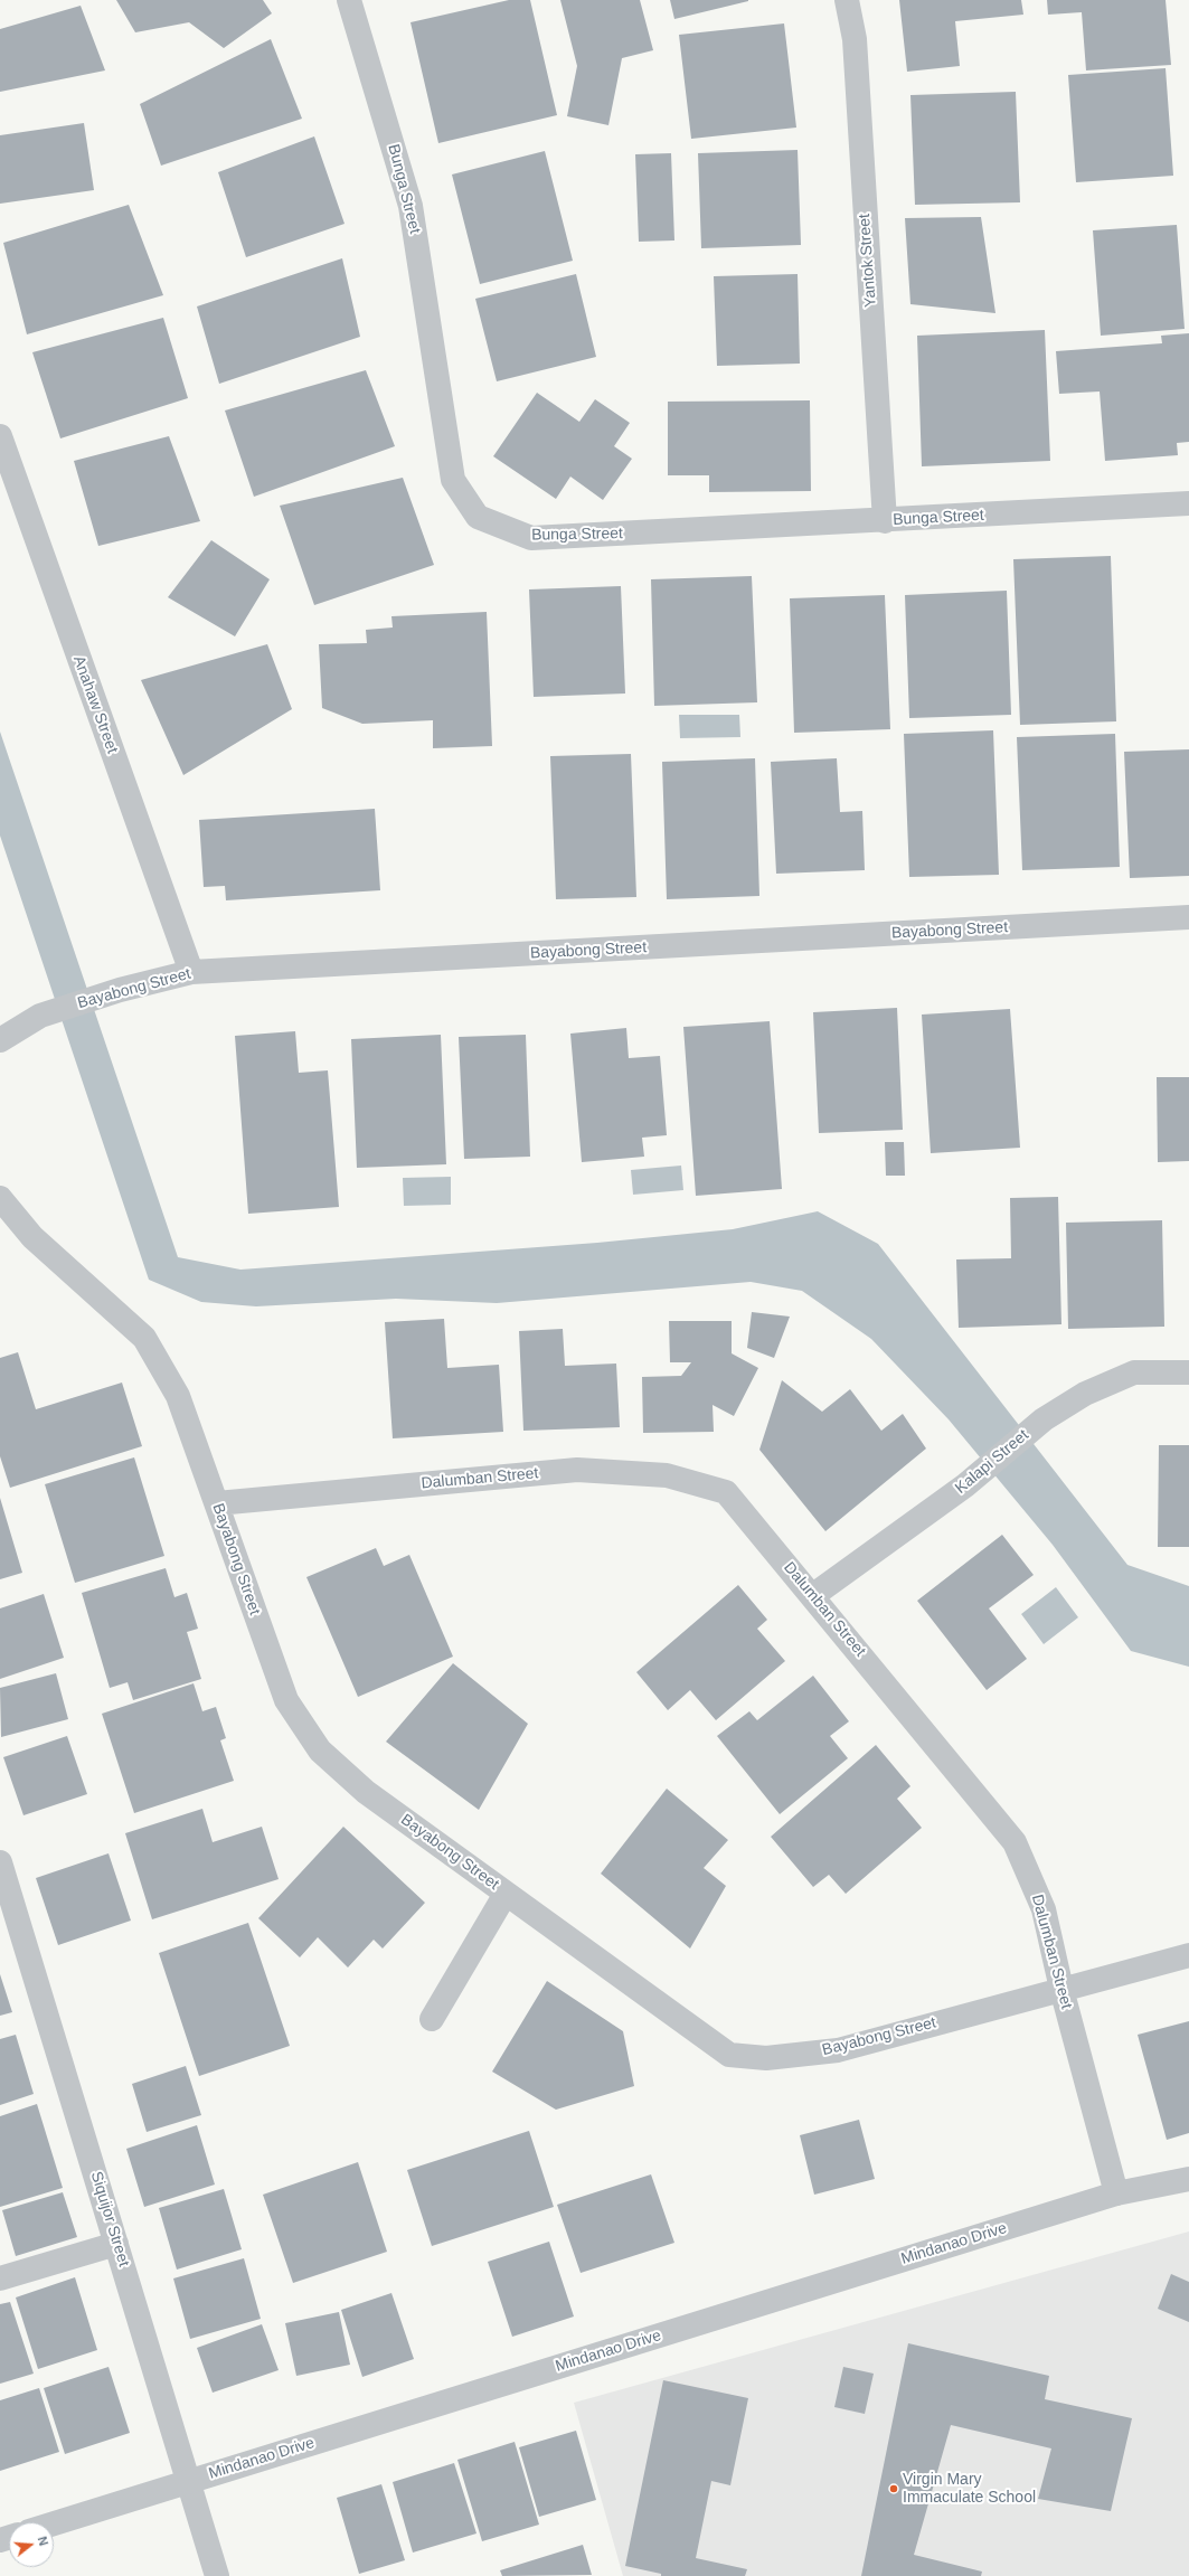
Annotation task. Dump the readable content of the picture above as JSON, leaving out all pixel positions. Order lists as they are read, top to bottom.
{
  "streets": {
    "street": [
      "Bunga Street",
      "Yantok Street",
      "Anahaw Street",
      "Bayabong Street",
      "Kalapi Street",
      "Dalumban Street",
      "Siquijor Street",
      "Mindanao Drive"
    ]
  },
  "crossings": [
    ["Bunga Street", "Yantok Street"],
    ["Anahaw Street", "Bayabong Street"],
    ["Bayabong Street", "Dalumban Street"],
    ["Kalapi Street", "Dalumban Street"],
    ["Dalumban Street", "Mindanao Drive"],
    ["Siquijor Street", "Mindanao Drive"]
  ],
  "places": ["Virgin Mary Immaculate School"],
  "north": "right"
}
